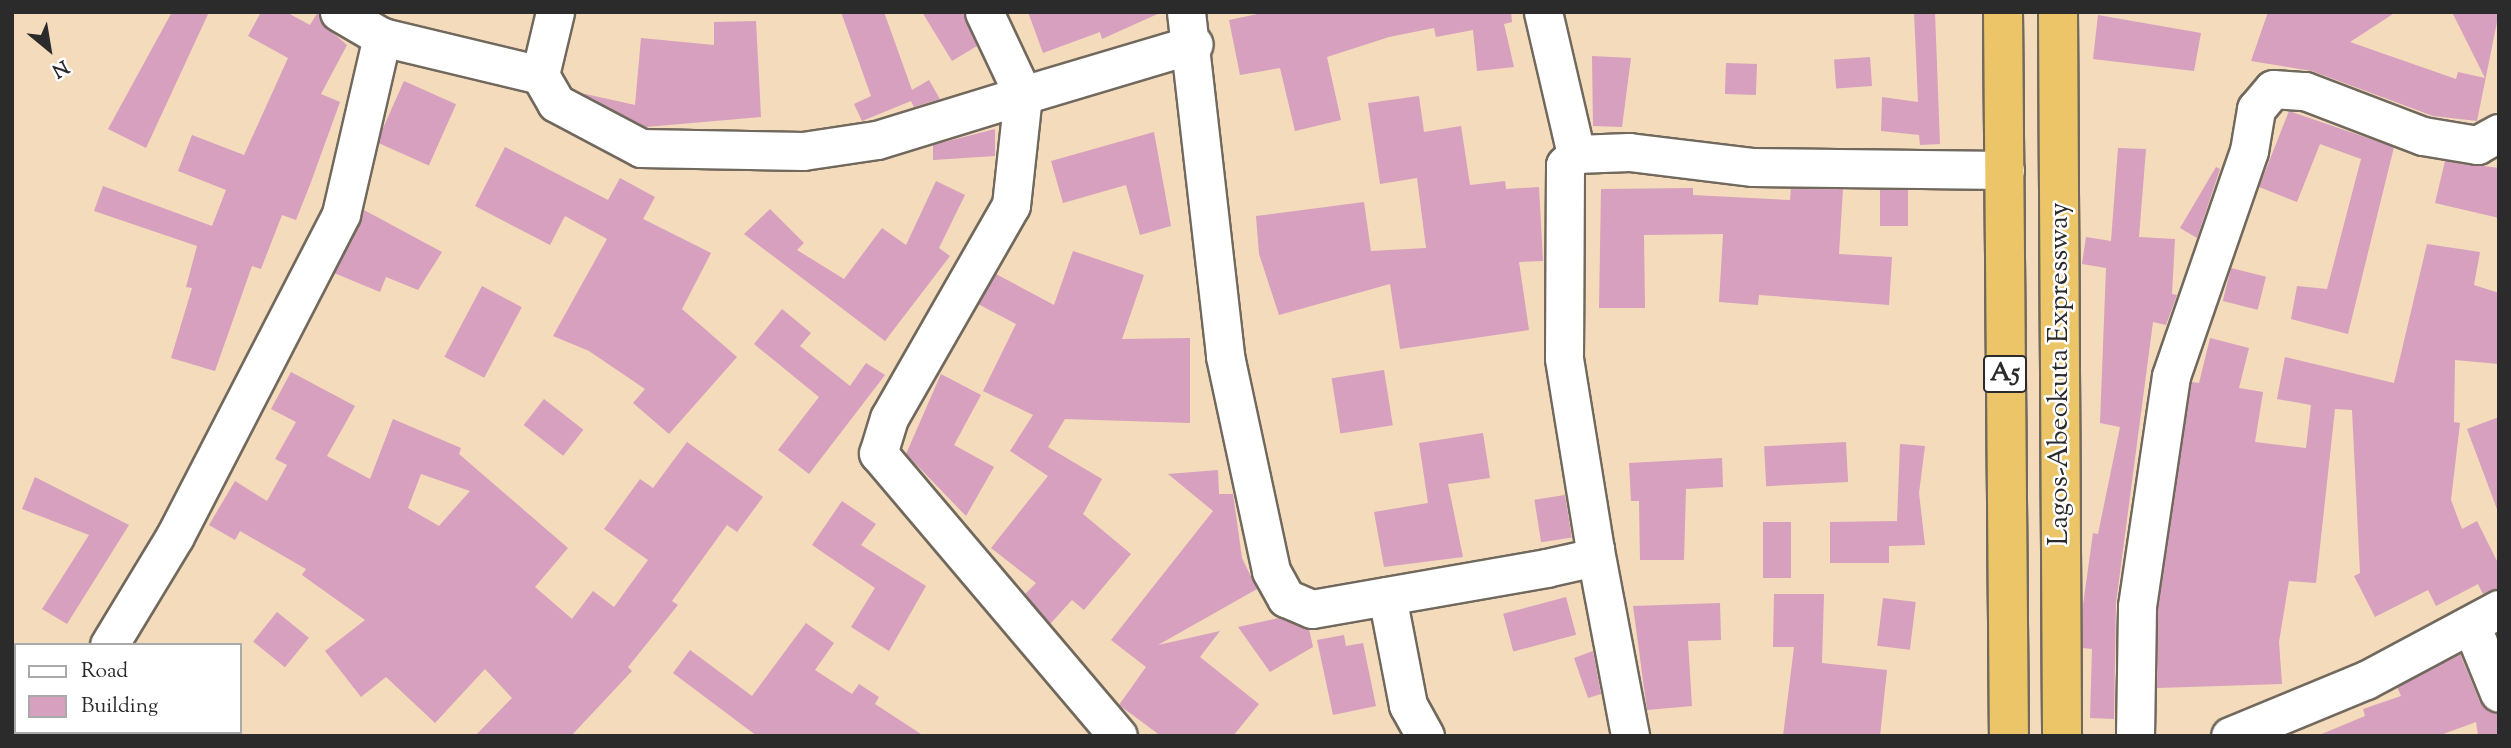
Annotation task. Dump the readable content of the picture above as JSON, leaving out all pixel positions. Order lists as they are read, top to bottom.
{
  "streets": {
    "highway": ["A5", "Lagos-Abeokuta Expressway"]
  },
  "legend": ["Road", "Building"],
  "north": "bottom right"
}
